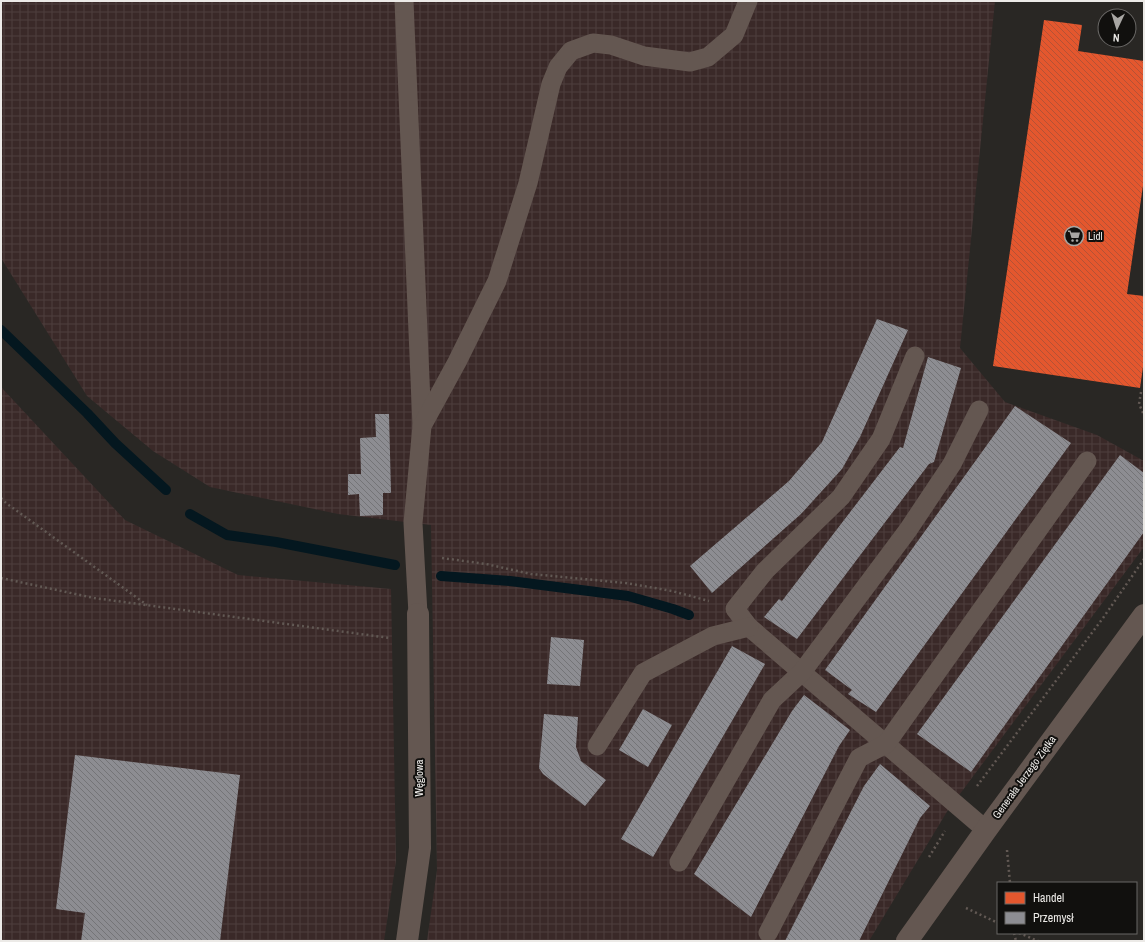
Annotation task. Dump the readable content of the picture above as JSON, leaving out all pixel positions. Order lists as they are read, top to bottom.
{
  "streets": {
    "street": ["Generała Jerzego Ziętka", "Węglowa"]
  },
  "places": {
    "supermarket": ["Lidl"]
  },
  "legend": ["Handel", "Przemysł"],
  "north": "bottom"
}
